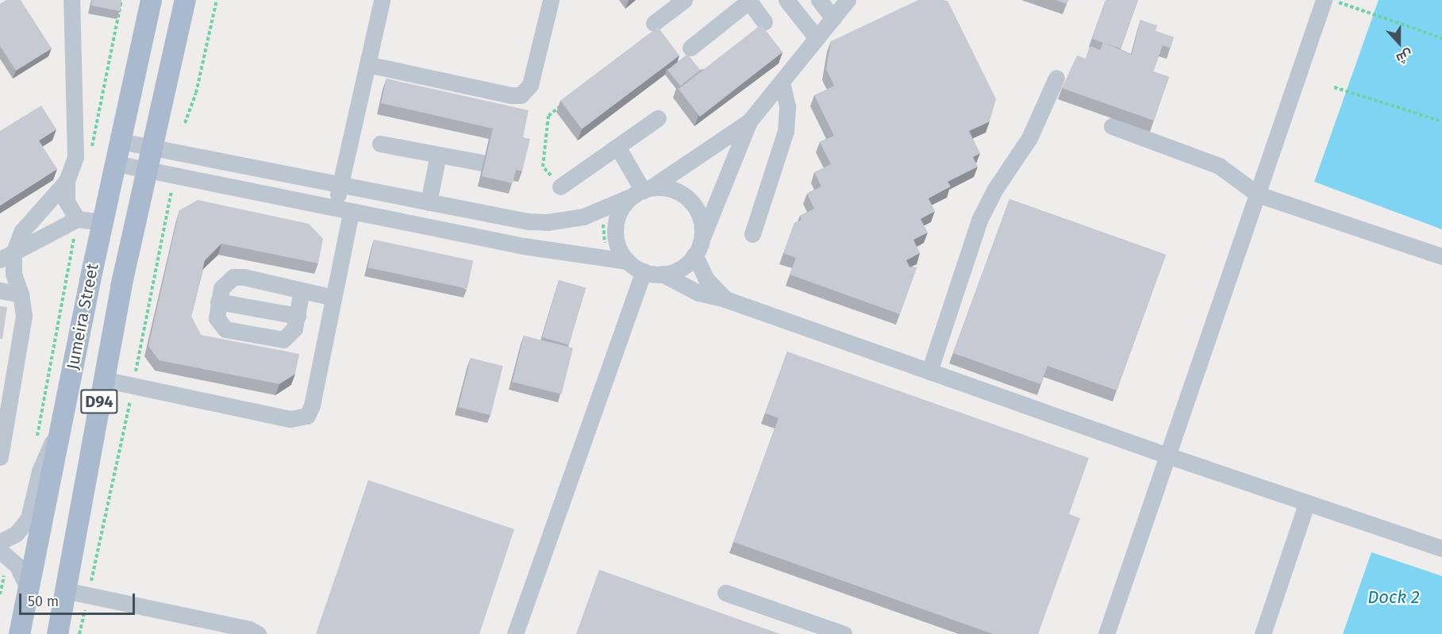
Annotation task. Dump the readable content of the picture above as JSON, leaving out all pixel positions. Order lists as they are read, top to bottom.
{
  "streets": {
    "main road": ["Jumeira Street", "D94"]
  },
  "water": ["Dock 2"],
  "scale_bar": "50 m",
  "north": "bottom"
}
